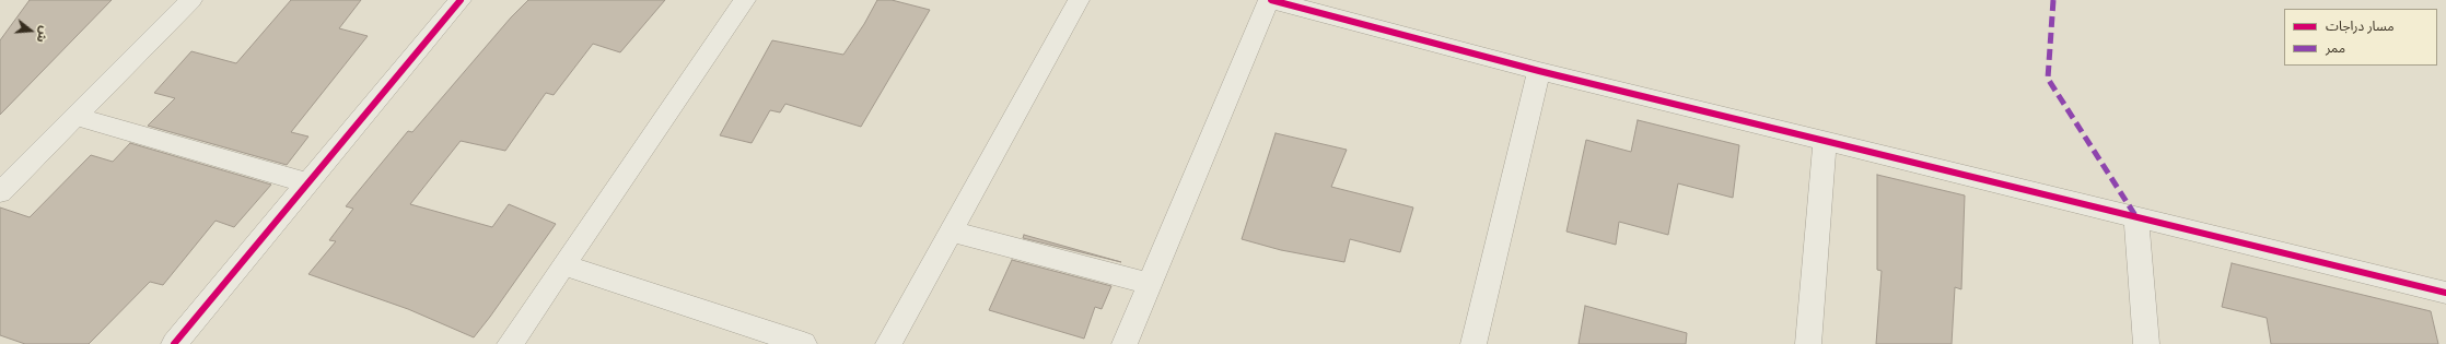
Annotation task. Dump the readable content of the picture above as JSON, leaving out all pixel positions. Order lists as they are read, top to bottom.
{
  "legend": ["مسار دراجات", "ممر"],
  "north": "right"
}
